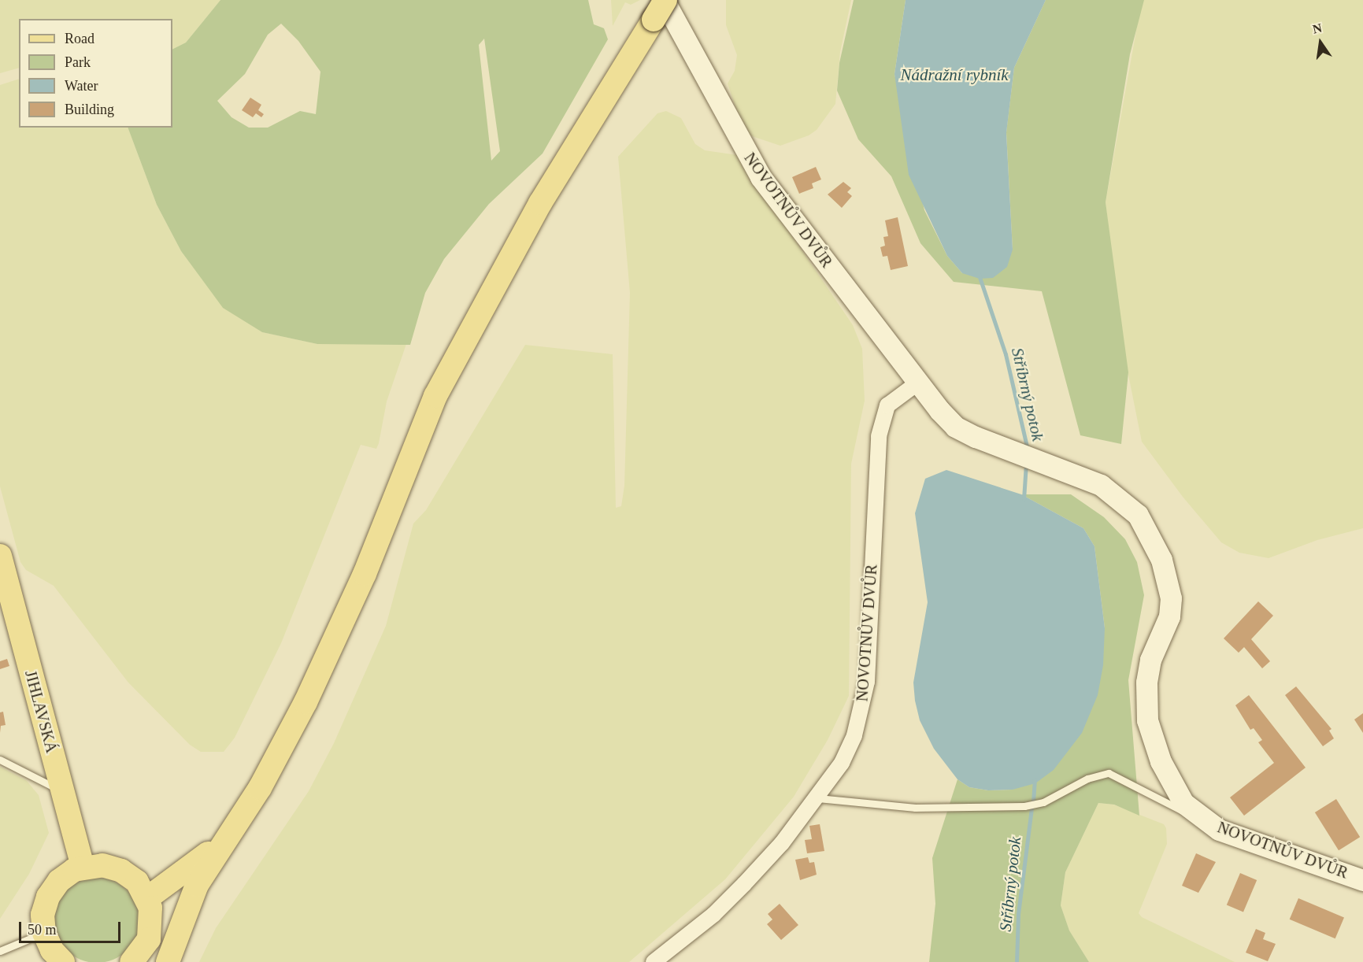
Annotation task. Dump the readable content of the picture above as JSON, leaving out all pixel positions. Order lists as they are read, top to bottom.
{
  "streets": {
    "main road": ["JIHLAVSKÁ"],
    "street": ["NOVOTNŮV DVŮR"]
  },
  "water": ["Nádražní rybník", "Stříbrný potok"],
  "legend": [
    "Road",
    "Park",
    "Water",
    "Building"
  ],
  "scale_bar": "50 m",
  "north": "top"
}
